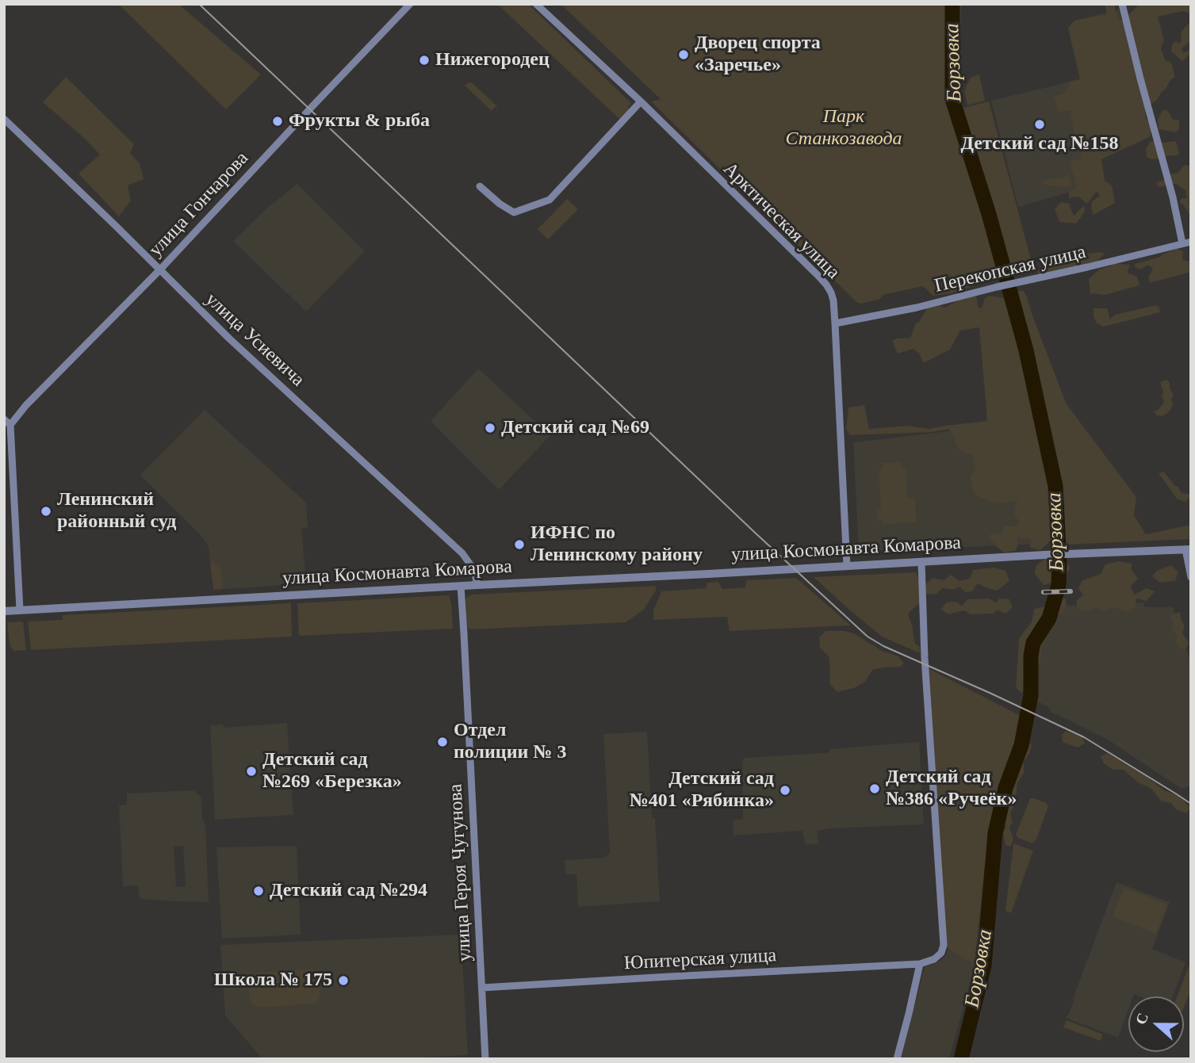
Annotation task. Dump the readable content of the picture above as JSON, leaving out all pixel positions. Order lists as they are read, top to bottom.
{
  "streets": {
    "street": [
      "улица Гончарова",
      "Арктическая улица",
      "Перекопская улица",
      "улица Усиевича",
      "улица Космонавта Комарова",
      "улица Героя Чугунова",
      "Юпитерская улица"
    ]
  },
  "crossings": [
    ["улица Гончарова", "улица Усиевича"],
    ["Арктическая улица", "Перекопская улица"],
    ["Арктическая улица", "улица Космонавта Комарова"],
    ["улица Усиевича", "улица Космонавта Комарова"],
    ["улица Космонавта Комарова", "улица Героя Чугунова"],
    ["улица Героя Чугунова", "Юпитерская улица"]
  ],
  "water": ["Борзовка"],
  "parks": ["Парк Станкозавода"],
  "places": [
    "Дворец спорта «Заречье»",
    "Нижегородец",
    "Фрукты & рыба",
    "Детский сад №158",
    "Детский сад №69",
    "Ленинский районный суд",
    "ИФНС по Ленинскому району",
    "Отдел полиции № 3",
    "Детский сад №269 «Березка»",
    "Детский сад №386 «Ручеёк»",
    "Детский сад №401 «Рябинка»",
    "Детский сад №294",
    "Школа № 175"
  ],
  "north": "left"
}
